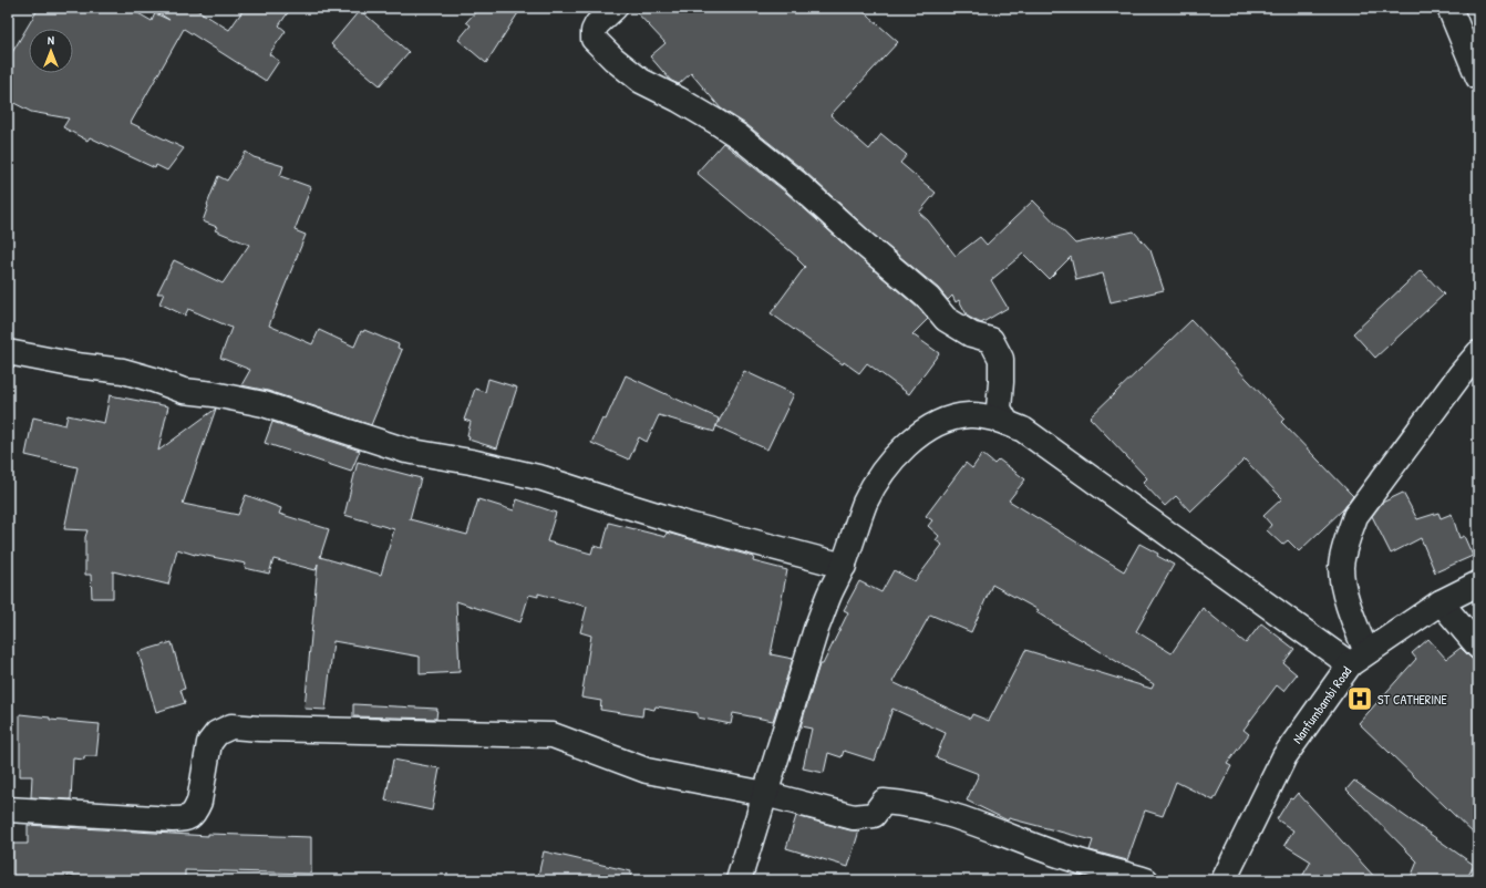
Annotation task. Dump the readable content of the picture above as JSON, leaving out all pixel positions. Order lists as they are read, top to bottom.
{
  "streets": {
    "street": ["Nanfumbambi Road"]
  },
  "places": {
    "hospital": ["ST CATHERINE"]
  },
  "north": "top"
}
